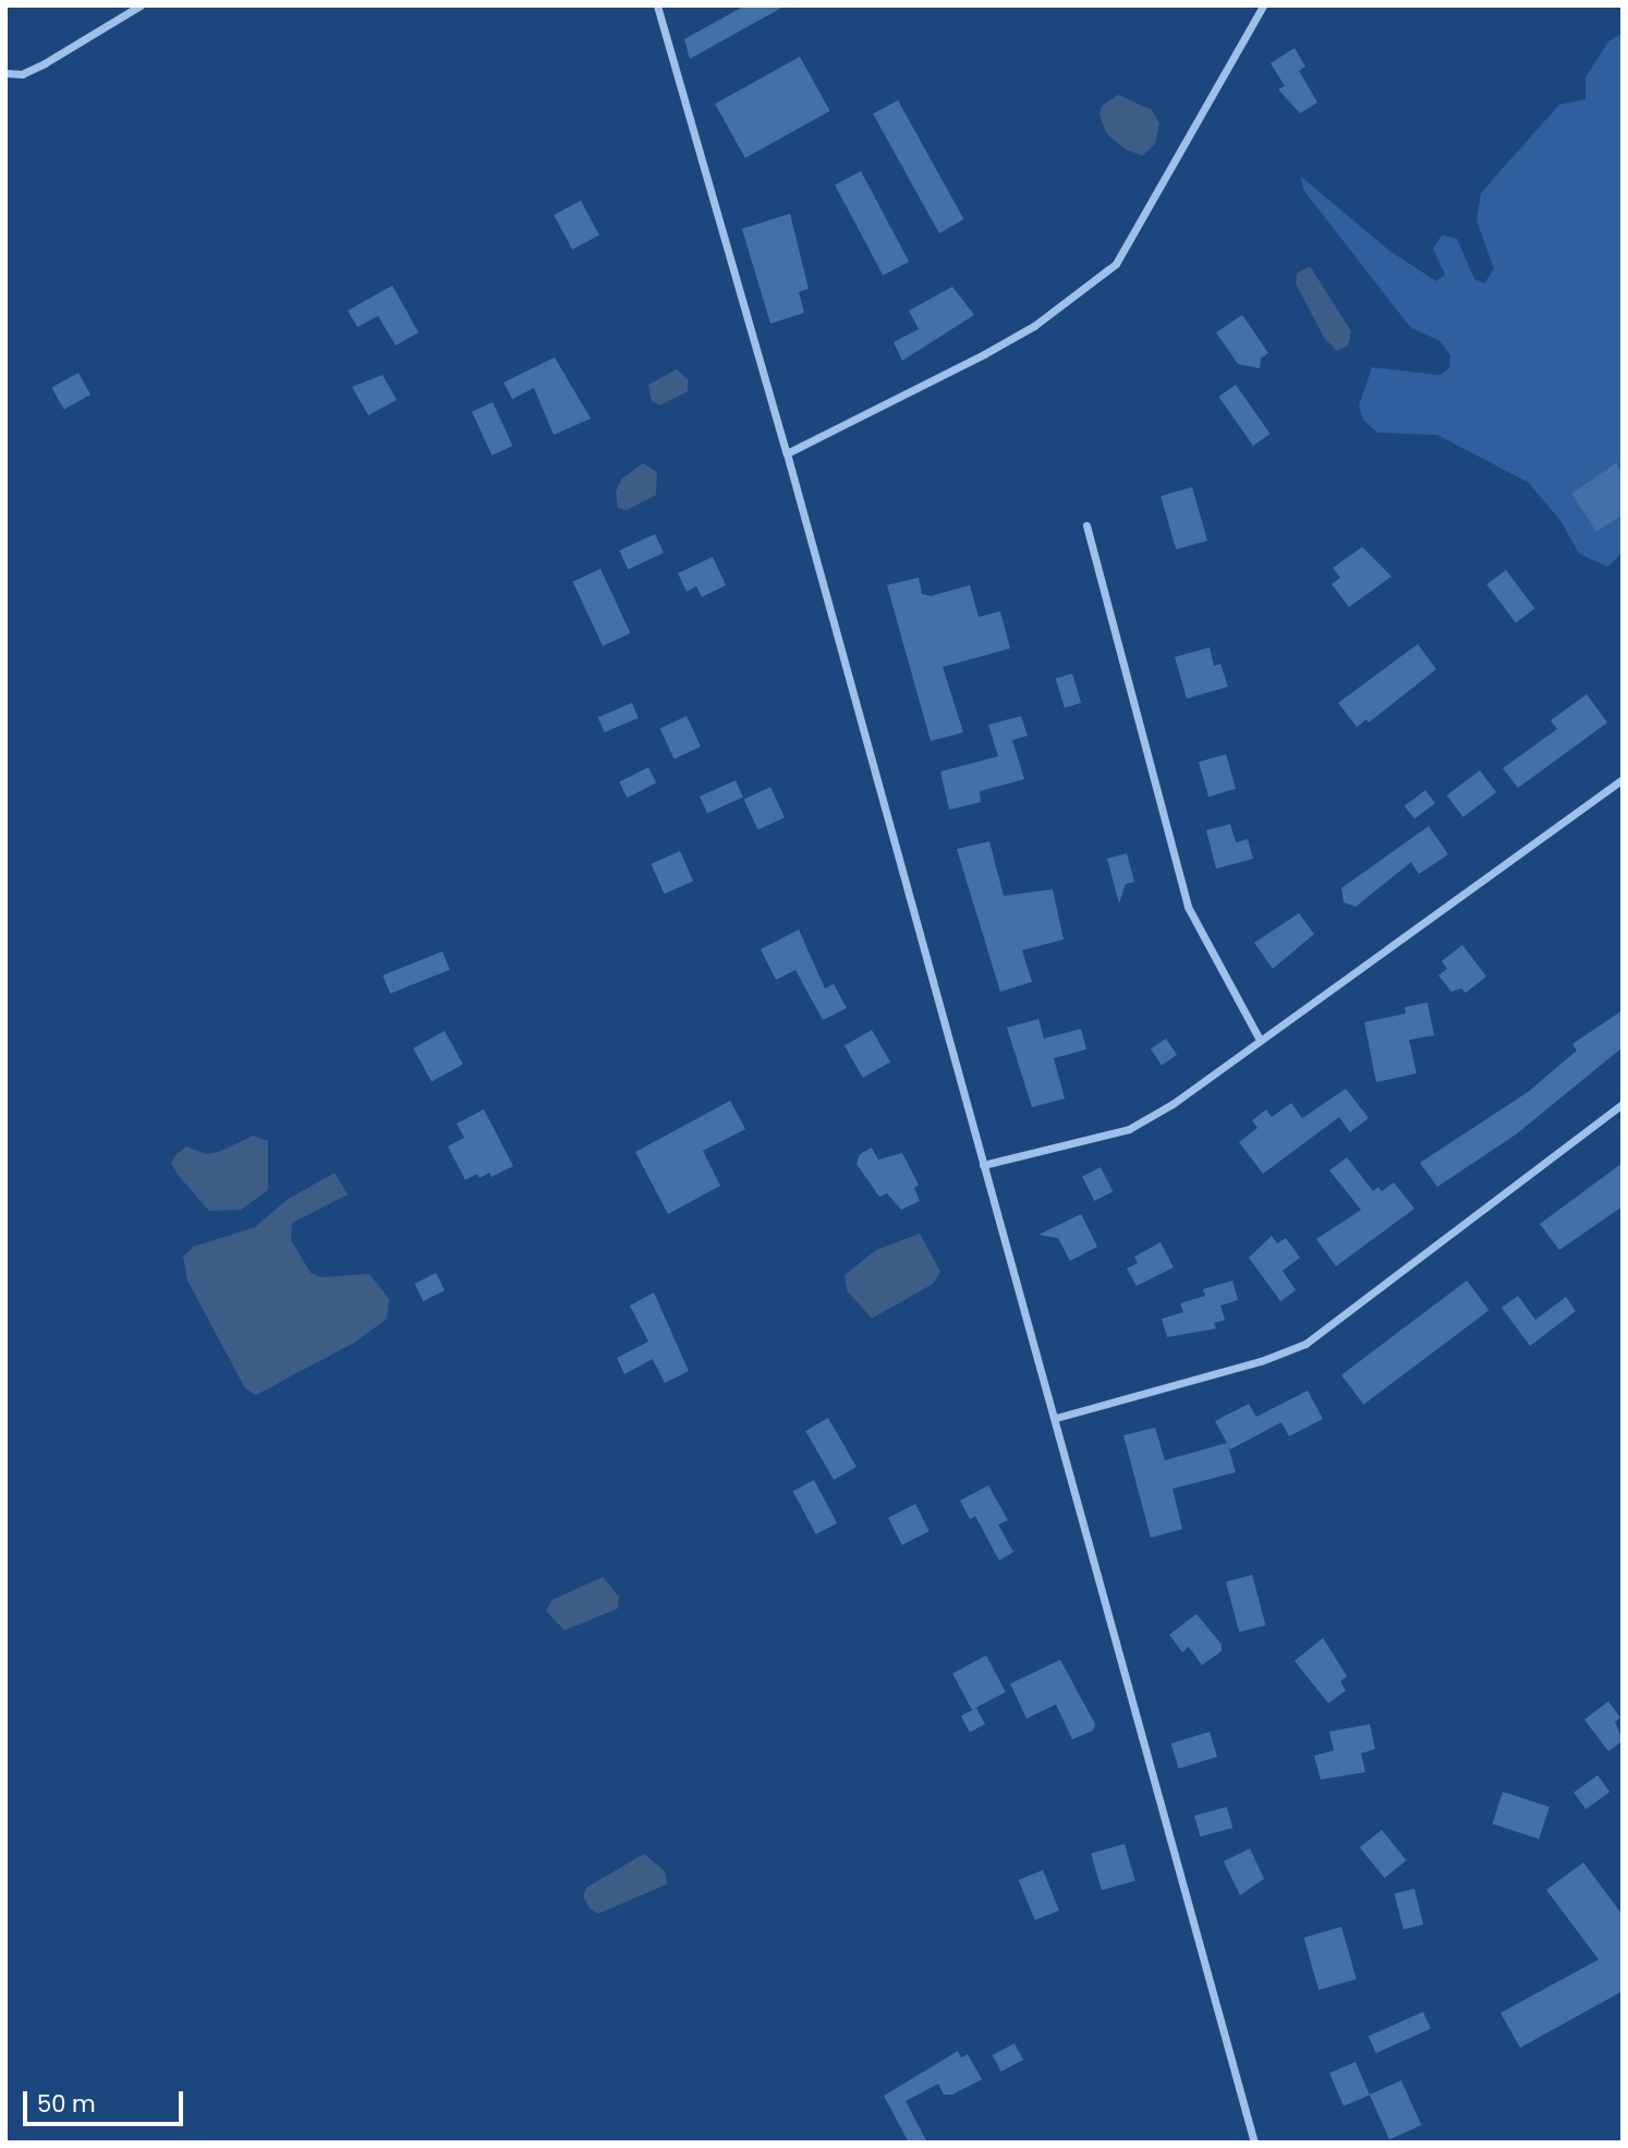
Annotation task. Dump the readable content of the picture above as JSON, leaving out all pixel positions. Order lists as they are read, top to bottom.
{
  "scale_bar": "50 m"
}
